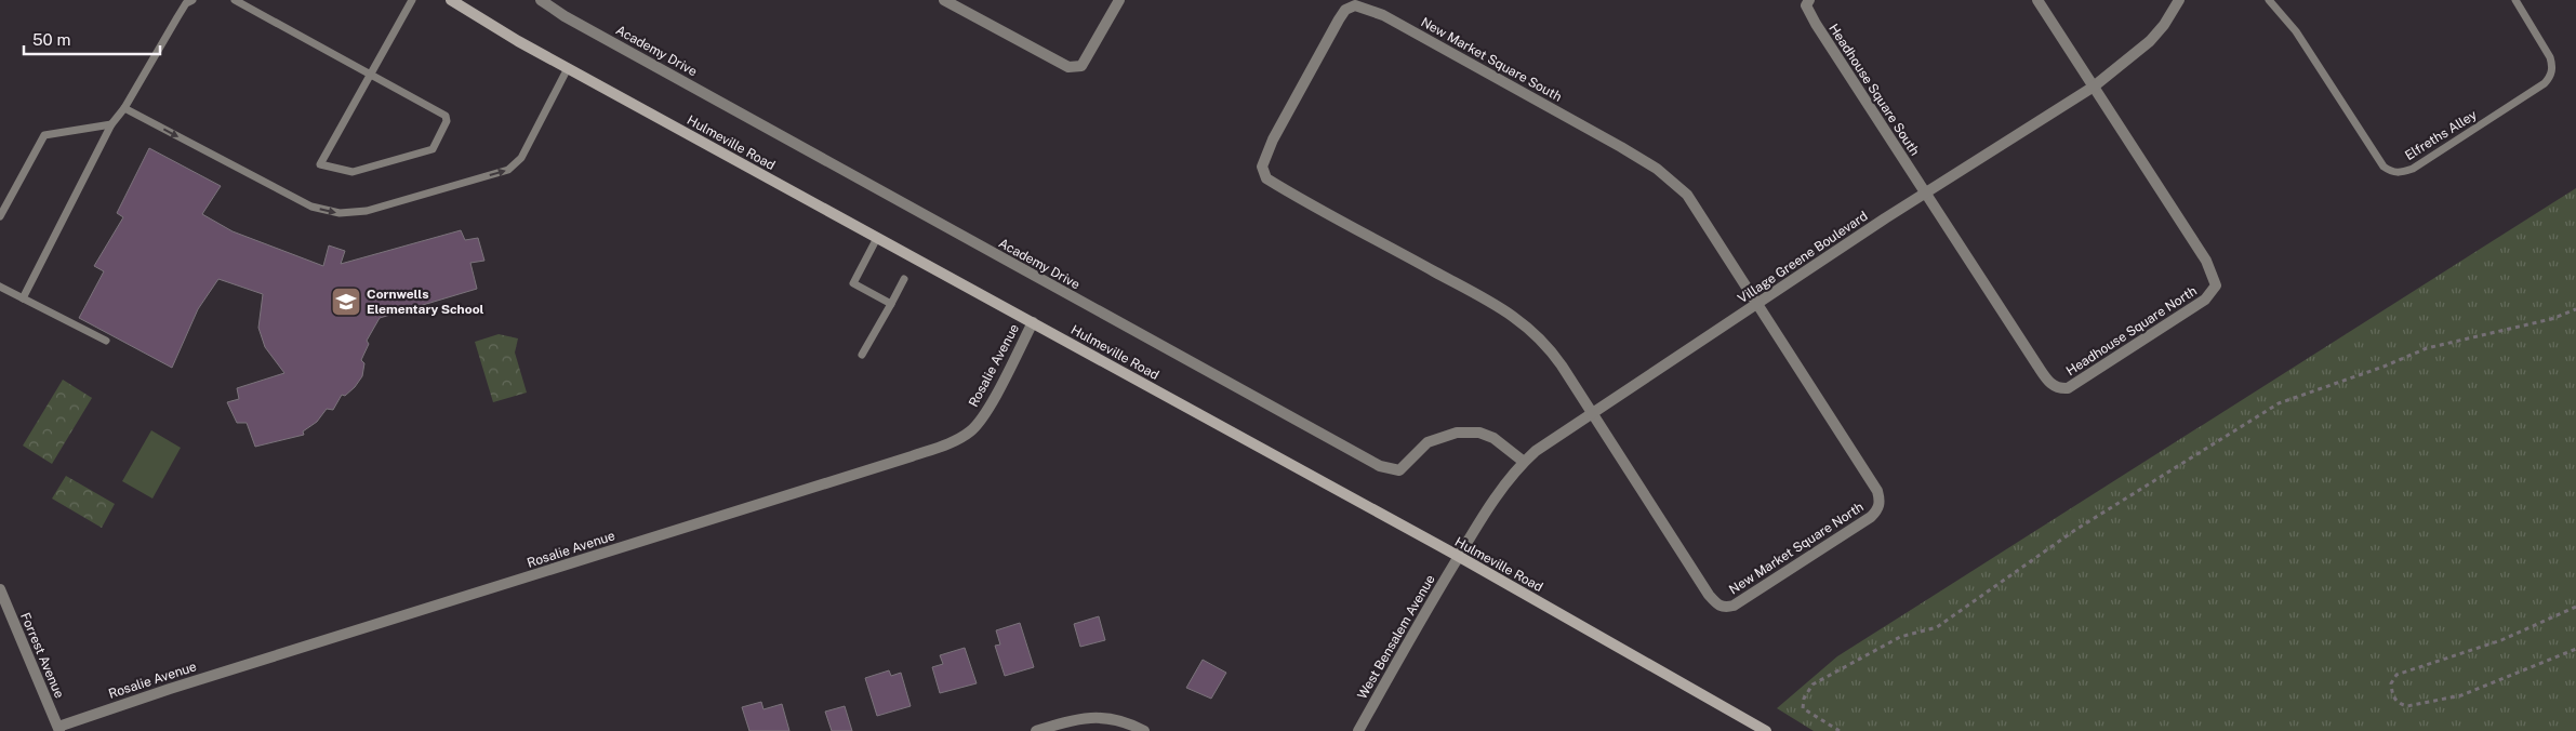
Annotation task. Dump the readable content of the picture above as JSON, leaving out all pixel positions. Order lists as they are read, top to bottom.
{
  "streets": {
    "main road": ["Hulmeville Road"],
    "street": [
      "Academy Drive",
      "New Market Square South",
      "Headhouse Square South",
      "Village Greene Boulevard",
      "Headhouse Square North",
      "Rosalie Avenue",
      "New Market Square North",
      "West Bensalem Avenue",
      "Forrest Avenue"
    ],
    "lane": ["Elfreths Alley"]
  },
  "crossings": [
    ["Academy Drive", "Village Greene Boulevard"],
    ["New Market Square South", "Village Greene Boulevard"],
    ["New Market Square South", "New Market Square North"],
    ["Headhouse Square South", "Village Greene Boulevard"],
    ["Headhouse Square South", "Headhouse Square North"],
    ["Hulmeville Road", "Village Greene Boulevard"],
    ["Hulmeville Road", "Rosalie Avenue"],
    ["Hulmeville Road", "West Bensalem Avenue"],
    ["Village Greene Boulevard", "Headhouse Square North"],
    ["Village Greene Boulevard", "New Market Square North"],
    ["Village Greene Boulevard", "West Bensalem Avenue"],
    ["Rosalie Avenue", "Forrest Avenue"]
  ],
  "places": {
    "school or university": ["Cornwells Elementary School"]
  },
  "scale_bar": "50 m"
}
